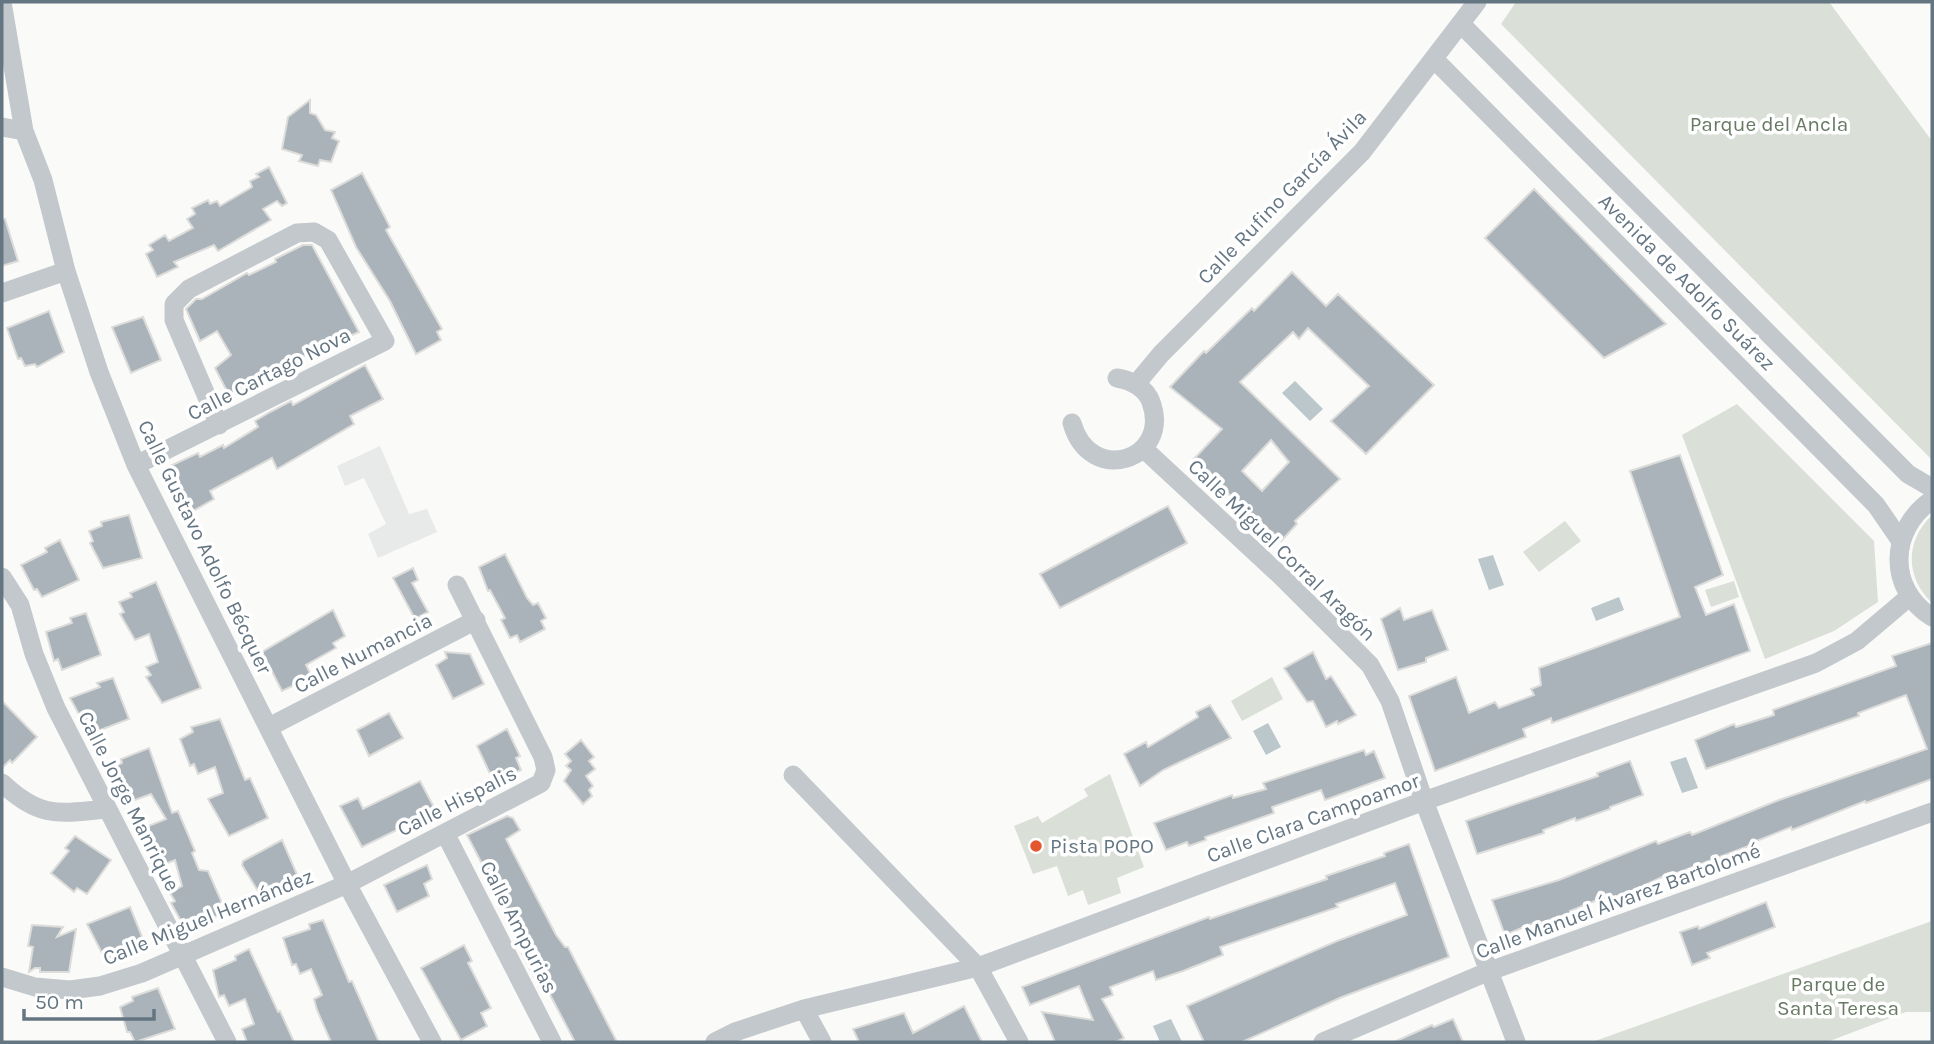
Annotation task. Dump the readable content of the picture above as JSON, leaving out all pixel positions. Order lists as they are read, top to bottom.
{
  "streets": {
    "street": [
      "Calle Rufino García Ávila",
      "Avenida de Adolfo Suárez",
      "Calle Cartago Nova",
      "Calle Gustavo Adolfo Bécquer",
      "Calle Miguel Corral Aragón",
      "Calle Numancia",
      "Calle Jorge Manrique",
      "Calle Hispalis",
      "Calle Clara Campoamor",
      "Calle Manuel Álvarez Bartolomé",
      "Calle Miguel Hernández",
      "Calle Ampurias"
    ]
  },
  "crossings": [
    ["Calle Rufino García Ávila", "Avenida de Adolfo Suárez"],
    ["Calle Rufino García Ávila", "Calle Miguel Corral Aragón"],
    ["Calle Cartago Nova", "Calle Gustavo Adolfo Bécquer"],
    ["Calle Gustavo Adolfo Bécquer", "Calle Numancia"],
    ["Calle Gustavo Adolfo Bécquer", "Calle Hispalis"],
    ["Calle Gustavo Adolfo Bécquer", "Calle Miguel Hernández"],
    ["Calle Miguel Corral Aragón", "Calle Clara Campoamor"],
    ["Calle Miguel Corral Aragón", "Calle Manuel Álvarez Bartolomé"],
    ["Calle Numancia", "Calle Hispalis"],
    ["Calle Jorge Manrique", "Calle Miguel Hernández"],
    ["Calle Hispalis", "Calle Miguel Hernández"],
    ["Calle Hispalis", "Calle Ampurias"]
  ],
  "parks": ["Parque del Ancla", "Parque de Santa Teresa"],
  "places": ["Pista POPO"],
  "scale_bar": "50 m"
}
